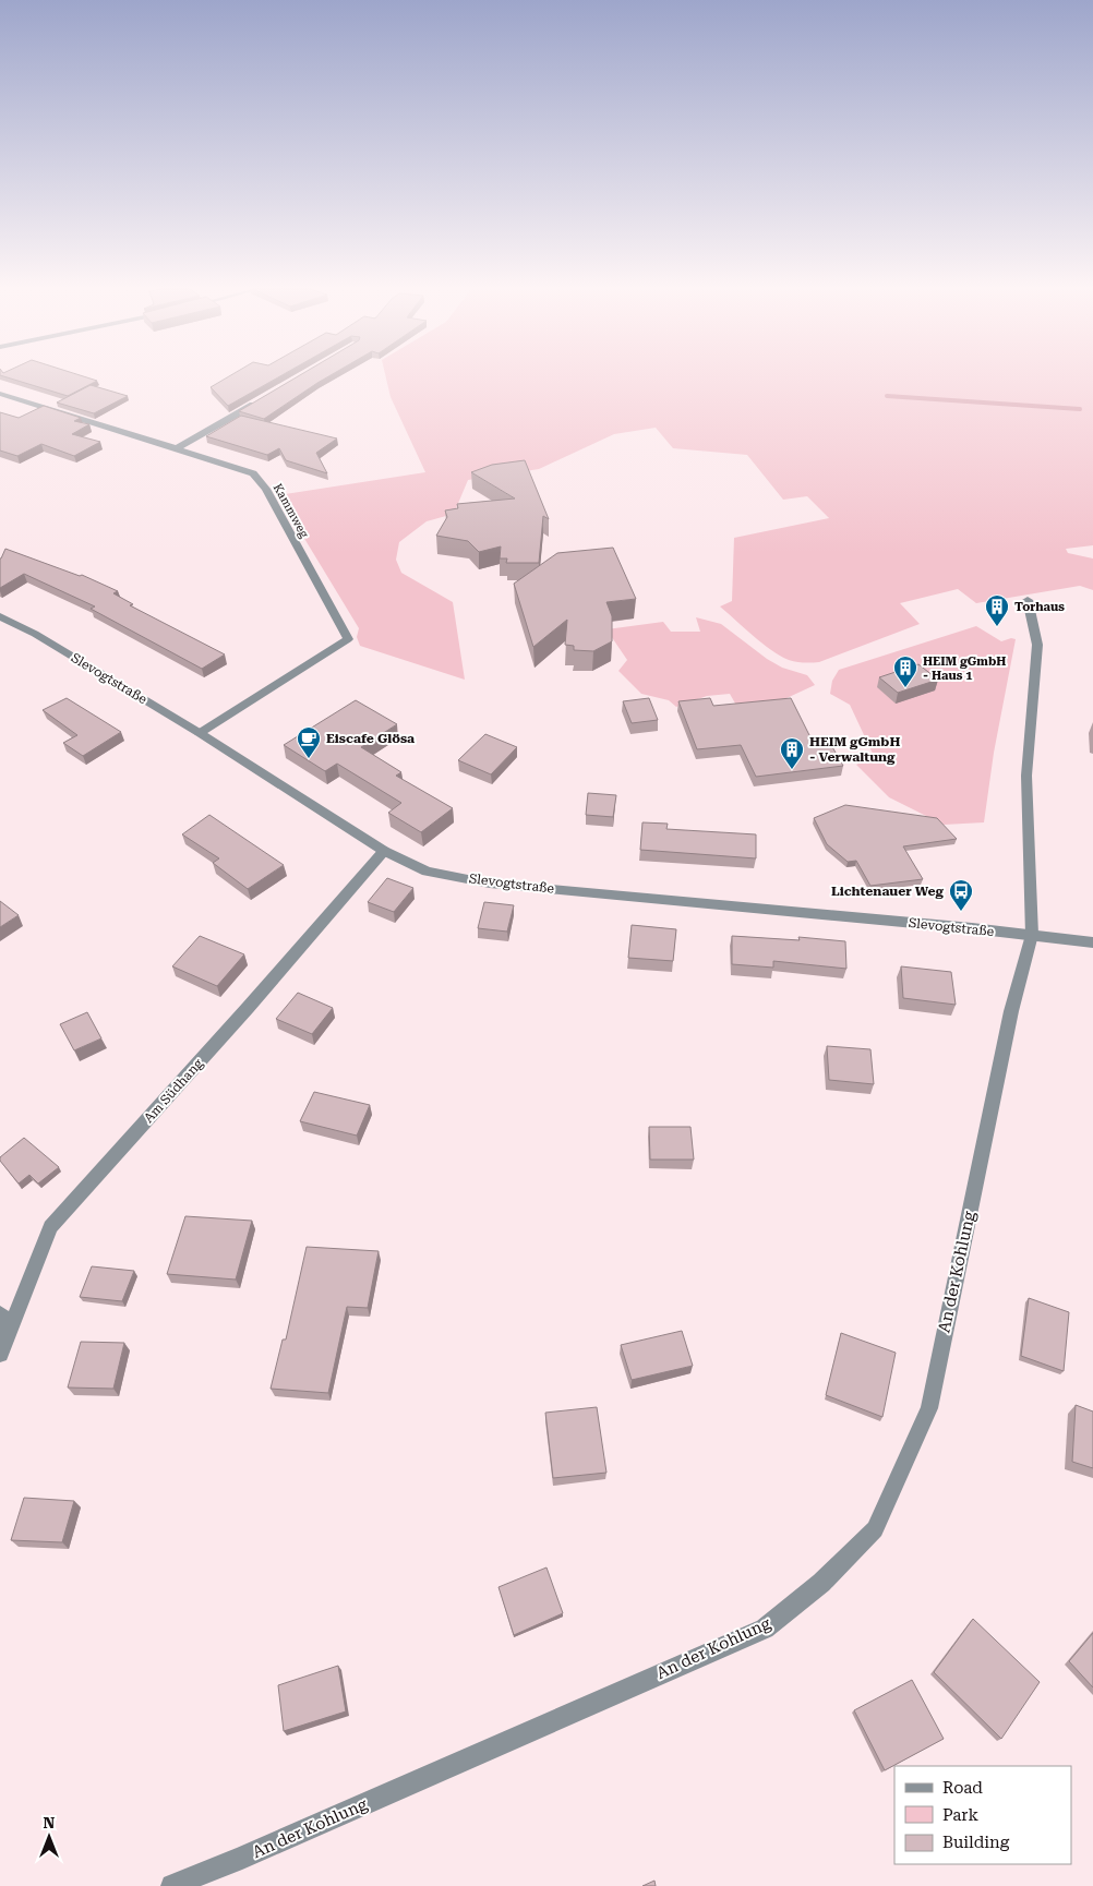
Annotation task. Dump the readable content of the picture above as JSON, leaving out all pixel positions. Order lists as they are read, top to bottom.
{
  "streets": {
    "street": [
      "Kammweg",
      "Slevogtstraße",
      "Am Südhang",
      "An der Kohlung"
    ]
  },
  "crossings": [
    ["Kammweg", "Slevogtstraße"],
    ["Slevogtstraße", "Am Südhang"],
    ["Slevogtstraße", "An der Kohlung"]
  ],
  "places": {
    "building": ["Torhaus", "HEIM gGmbH - Haus 1", "HEIM gGmbH - Verwaltung"],
    "cafe": ["Eiscafe Glösa"],
    "bus stop": ["Lichtenauer Weg"]
  },
  "legend": ["Road", "Park", "Building"],
  "north": "top"
}
